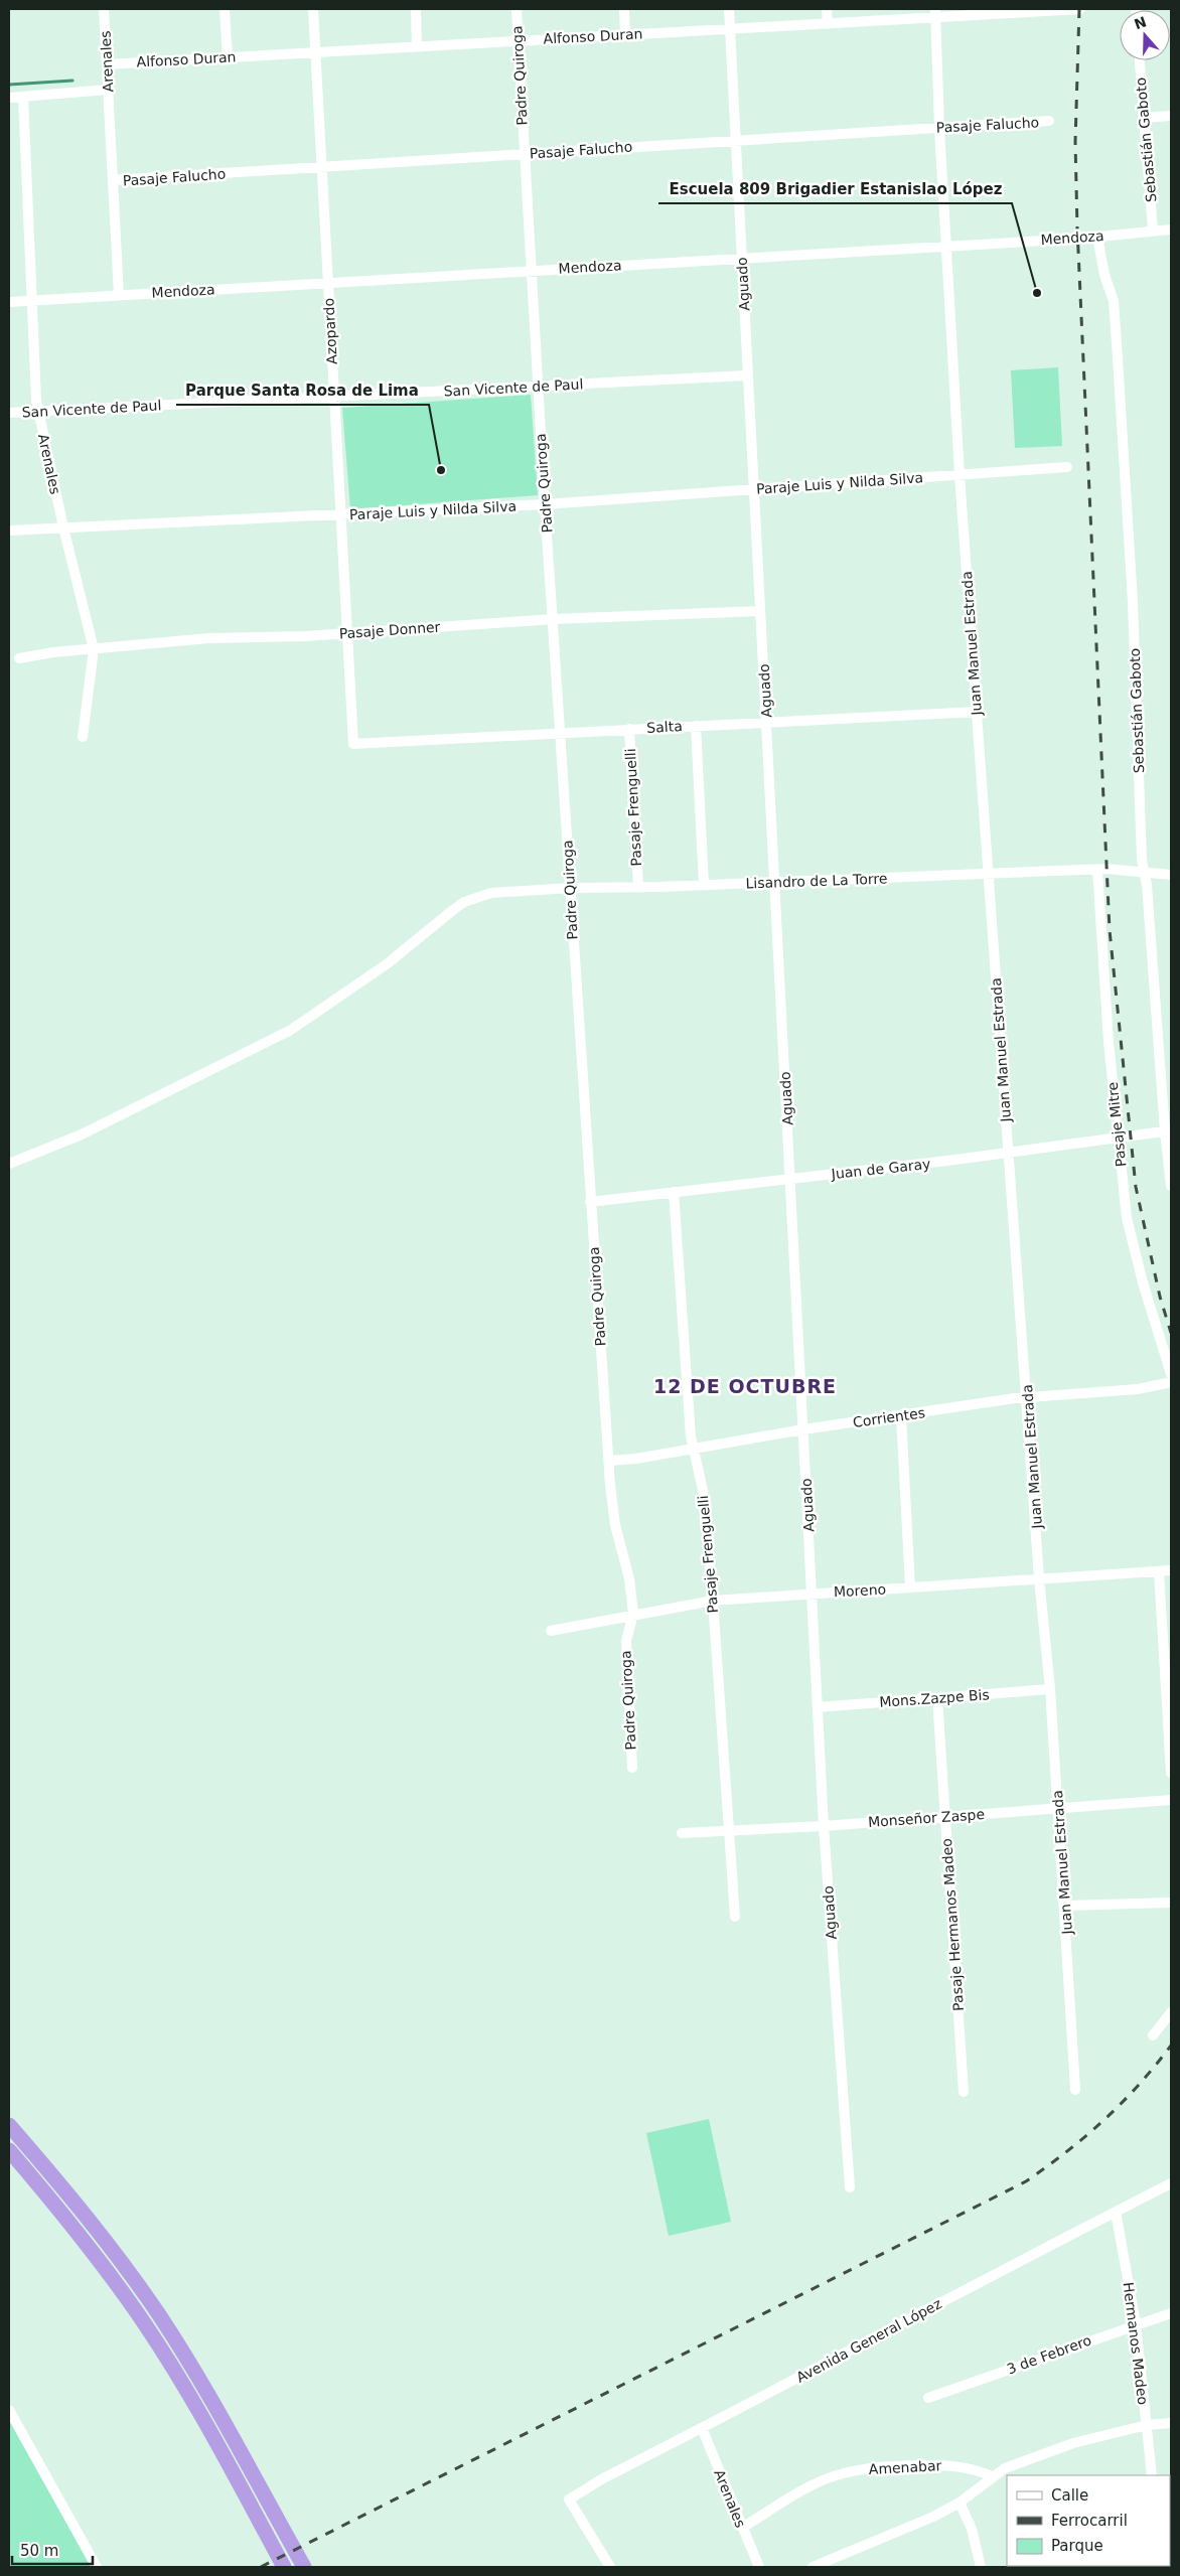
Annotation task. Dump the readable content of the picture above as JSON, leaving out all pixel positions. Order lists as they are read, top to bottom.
{
  "streets": {
    "street": [
      "Alfonso Duran",
      "Arenales",
      "Padre Quiroga",
      "Pasaje Falucho",
      "Sebastián Gaboto",
      "Mendoza",
      "Aguado",
      "Azopardo",
      "San Vicente de Paul",
      "Paraje Luis y Nilda Silva",
      "Pasaje Donner",
      "Juan Manuel Estrada",
      "Salta",
      "Pasaje Frenguelli",
      "Lisandro de La Torre",
      "Pasaje Mitre",
      "Juan de Garay",
      "Corrientes",
      "Moreno",
      "Mons.Zazpe Bis",
      "Monseñor Zaspe",
      "Pasaje Hermanos Madeo",
      "Avenida General López",
      "Hermanos Madeo",
      "3 de Febrero",
      "Amenabar"
    ]
  },
  "crossings": [
    ["Alfonso Duran", "Arenales"],
    ["Alfonso Duran", "Padre Quiroga"],
    ["Alfonso Duran", "Aguado"],
    ["Alfonso Duran", "Azopardo"],
    ["Alfonso Duran", "Juan Manuel Estrada"],
    ["Arenales", "Pasaje Falucho"],
    ["Arenales", "Mendoza"],
    ["Arenales", "San Vicente de Paul"],
    ["Arenales", "Paraje Luis y Nilda Silva"],
    ["Arenales", "Pasaje Donner"],
    ["Arenales", "Avenida General López"],
    ["Arenales", "Amenabar"],
    ["Padre Quiroga", "Pasaje Falucho"],
    ["Padre Quiroga", "Mendoza"],
    ["Padre Quiroga", "San Vicente de Paul"],
    ["Padre Quiroga", "Paraje Luis y Nilda Silva"],
    ["Padre Quiroga", "Pasaje Donner"],
    ["Padre Quiroga", "Salta"],
    ["Padre Quiroga", "Lisandro de La Torre"],
    ["Padre Quiroga", "Juan de Garay"],
    ["Padre Quiroga", "Corrientes"],
    ["Padre Quiroga", "Moreno"],
    ["Pasaje Falucho", "Aguado"],
    ["Pasaje Falucho", "Azopardo"],
    ["Pasaje Falucho", "Juan Manuel Estrada"],
    ["Sebastián Gaboto", "Mendoza"],
    ["Sebastián Gaboto", "Lisandro de La Torre"],
    ["Sebastián Gaboto", "Juan de Garay"],
    ["Mendoza", "Aguado"],
    ["Mendoza", "Azopardo"],
    ["Mendoza", "Juan Manuel Estrada"],
    ["Aguado", "San Vicente de Paul"],
    ["Aguado", "Paraje Luis y Nilda Silva"],
    ["Aguado", "Pasaje Donner"],
    ["Aguado", "Salta"],
    ["Aguado", "Lisandro de La Torre"],
    ["Aguado", "Juan de Garay"],
    ["Aguado", "Corrientes"],
    ["Aguado", "Moreno"],
    ["Aguado", "Mons.Zazpe Bis"],
    ["Aguado", "Monseñor Zaspe"],
    ["Azopardo", "San Vicente de Paul"],
    ["Azopardo", "Paraje Luis y Nilda Silva"],
    ["Azopardo", "Pasaje Donner"],
    ["Azopardo", "Salta"],
    ["Paraje Luis y Nilda Silva", "Juan Manuel Estrada"],
    ["Juan Manuel Estrada", "Salta"],
    ["Juan Manuel Estrada", "Lisandro de La Torre"],
    ["Juan Manuel Estrada", "Juan de Garay"],
    ["Juan Manuel Estrada", "Corrientes"],
    ["Juan Manuel Estrada", "Moreno"],
    ["Juan Manuel Estrada", "Mons.Zazpe Bis"],
    ["Juan Manuel Estrada", "Monseñor Zaspe"],
    ["Salta", "Pasaje Frenguelli"],
    ["Pasaje Frenguelli", "Lisandro de La Torre"],
    ["Pasaje Frenguelli", "Juan de Garay"],
    ["Pasaje Frenguelli", "Corrientes"],
    ["Pasaje Frenguelli", "Moreno"],
    ["Pasaje Frenguelli", "Monseñor Zaspe"],
    ["Lisandro de La Torre", "Pasaje Mitre"],
    ["Pasaje Mitre", "Juan de Garay"],
    ["Mons.Zazpe Bis", "Pasaje Hermanos Madeo"],
    ["Monseñor Zaspe", "Pasaje Hermanos Madeo"],
    ["Avenida General López", "Hermanos Madeo"],
    ["Hermanos Madeo", "3 de Febrero"]
  ],
  "districts": ["12 DE OCTUBRE"],
  "places": ["Escuela 809 Brigadier Estanislao López", "Parque Santa Rosa de Lima"],
  "legend": ["Calle", "Ferrocarril", "Parque"],
  "scale_bar": "50 m",
  "north": "top"
}
